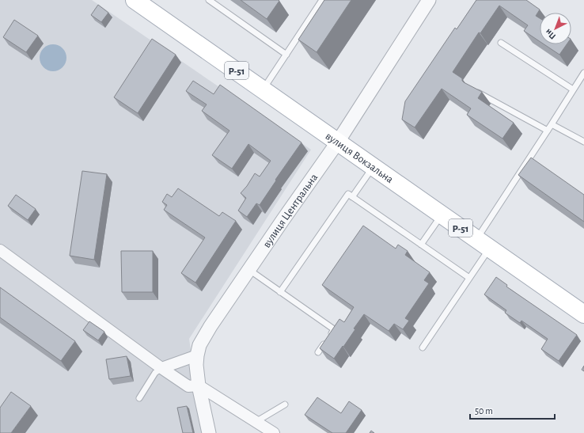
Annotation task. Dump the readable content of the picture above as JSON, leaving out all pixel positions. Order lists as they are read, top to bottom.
{
  "streets": {
    "main road": ["Р-51", "вулиця Вокзальна"],
    "street": ["вулиця Центральна"]
  },
  "crossings": [
    ["вулиця Вокзальна", "вулиця Центральна"]
  ],
  "scale_bar": "50 m",
  "north": "bottom left"
}
